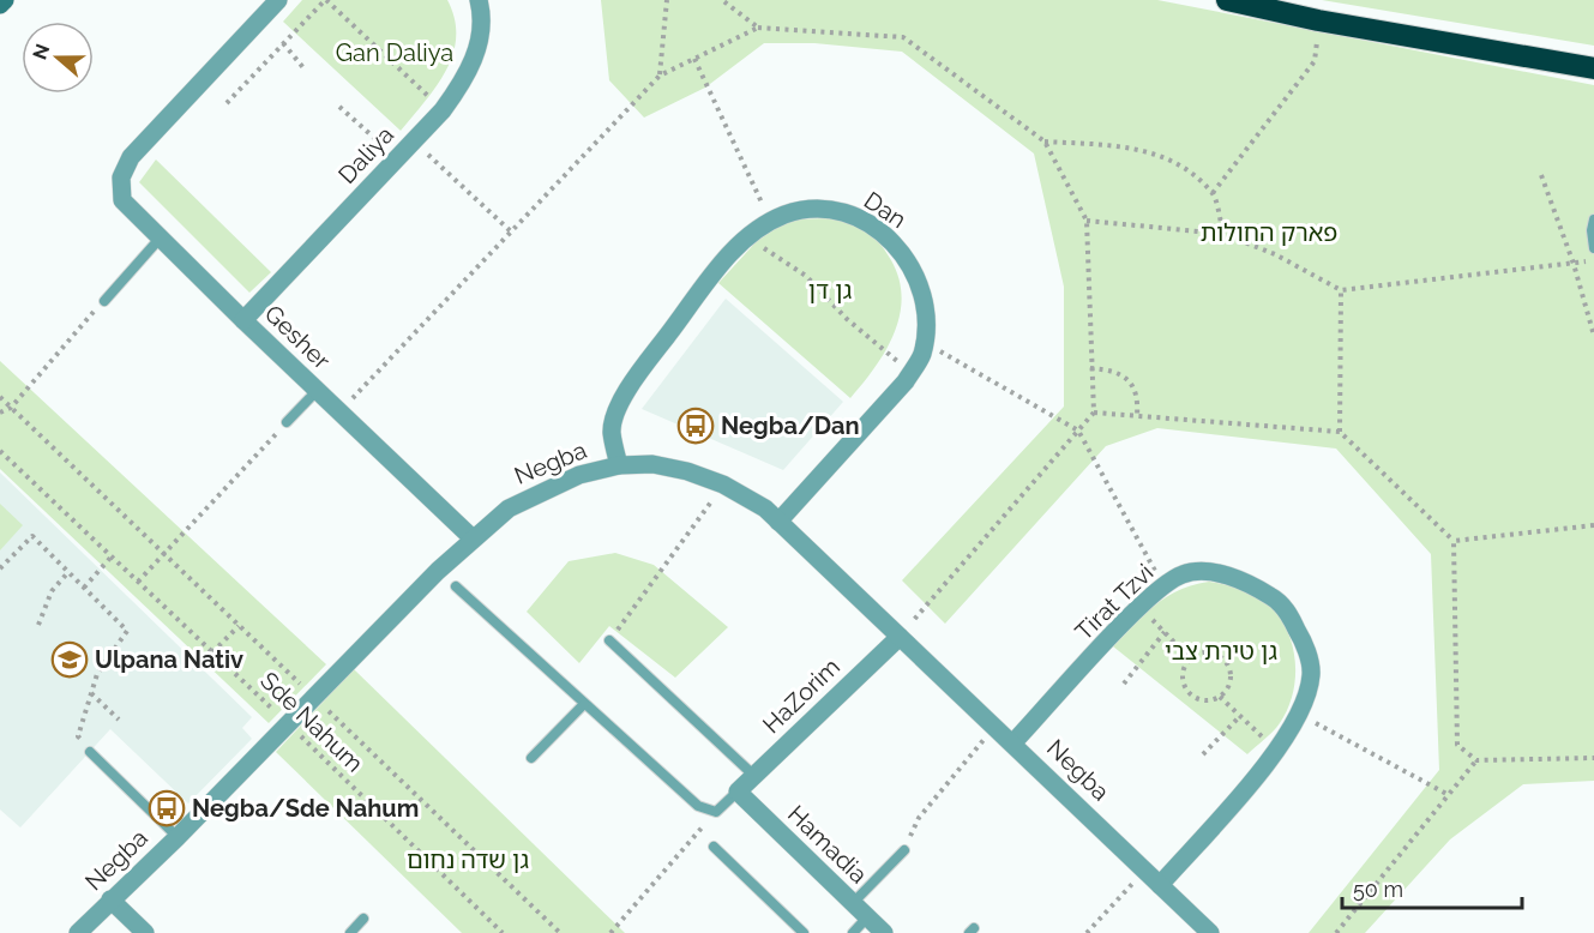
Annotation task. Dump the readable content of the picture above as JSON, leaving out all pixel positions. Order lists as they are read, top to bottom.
{
  "streets": {
    "street": [
      "Daliya",
      "Dan",
      "Gesher",
      "Negba",
      "Tirat Tzvi",
      "HaZorim",
      "Hamadia"
    ],
    "path": ["Sde Nahum"]
  },
  "crossings": [
    ["Daliya", "Gesher"],
    ["Dan", "Negba"],
    ["Gesher", "Negba"],
    ["Negba", "Tirat Tzvi"],
    ["Negba", "HaZorim"],
    ["Negba", "Sde Nahum"],
    ["HaZorim", "Hamadia"]
  ],
  "parks": [
    "Gan Daliya",
    "פארק החולות",
    "גן דן",
    "גן טירת צבי",
    "גן שדה נחום"
  ],
  "places": {
    "bus stop": ["Negba/Dan", "Negba/Sde Nahum"],
    "school or university": ["Ulpana Nativ"]
  },
  "scale_bar": "50 m",
  "north": "left"
}
